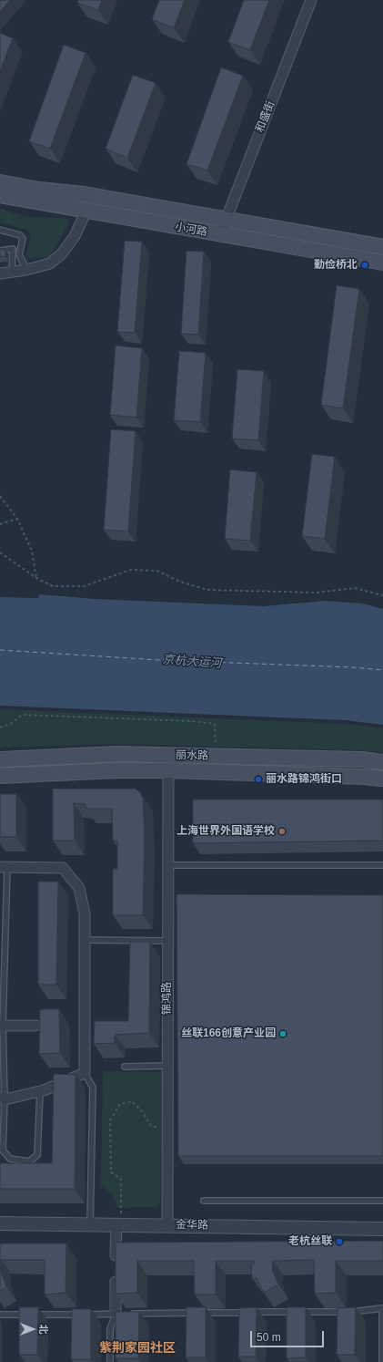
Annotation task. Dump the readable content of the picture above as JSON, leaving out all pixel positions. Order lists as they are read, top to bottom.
{
  "streets": {
    "main road": ["小河路", "丽水路"],
    "street": ["和盛街", "锦鸿路", "金华路"]
  },
  "crossings": [
    ["和盛街", "小河路"],
    ["丽水路", "锦鸿路"],
    ["锦鸿路", "金华路"]
  ],
  "districts": ["紫荆家园社区"],
  "water": ["京杭大运河"],
  "places": [
    "勤俭桥北",
    "丽水路锦鸿街口",
    "上海世界外国语学校",
    "丝联166创意产业园",
    "老杭丝联"
  ],
  "scale_bar": "50 m",
  "north": "right"
}
